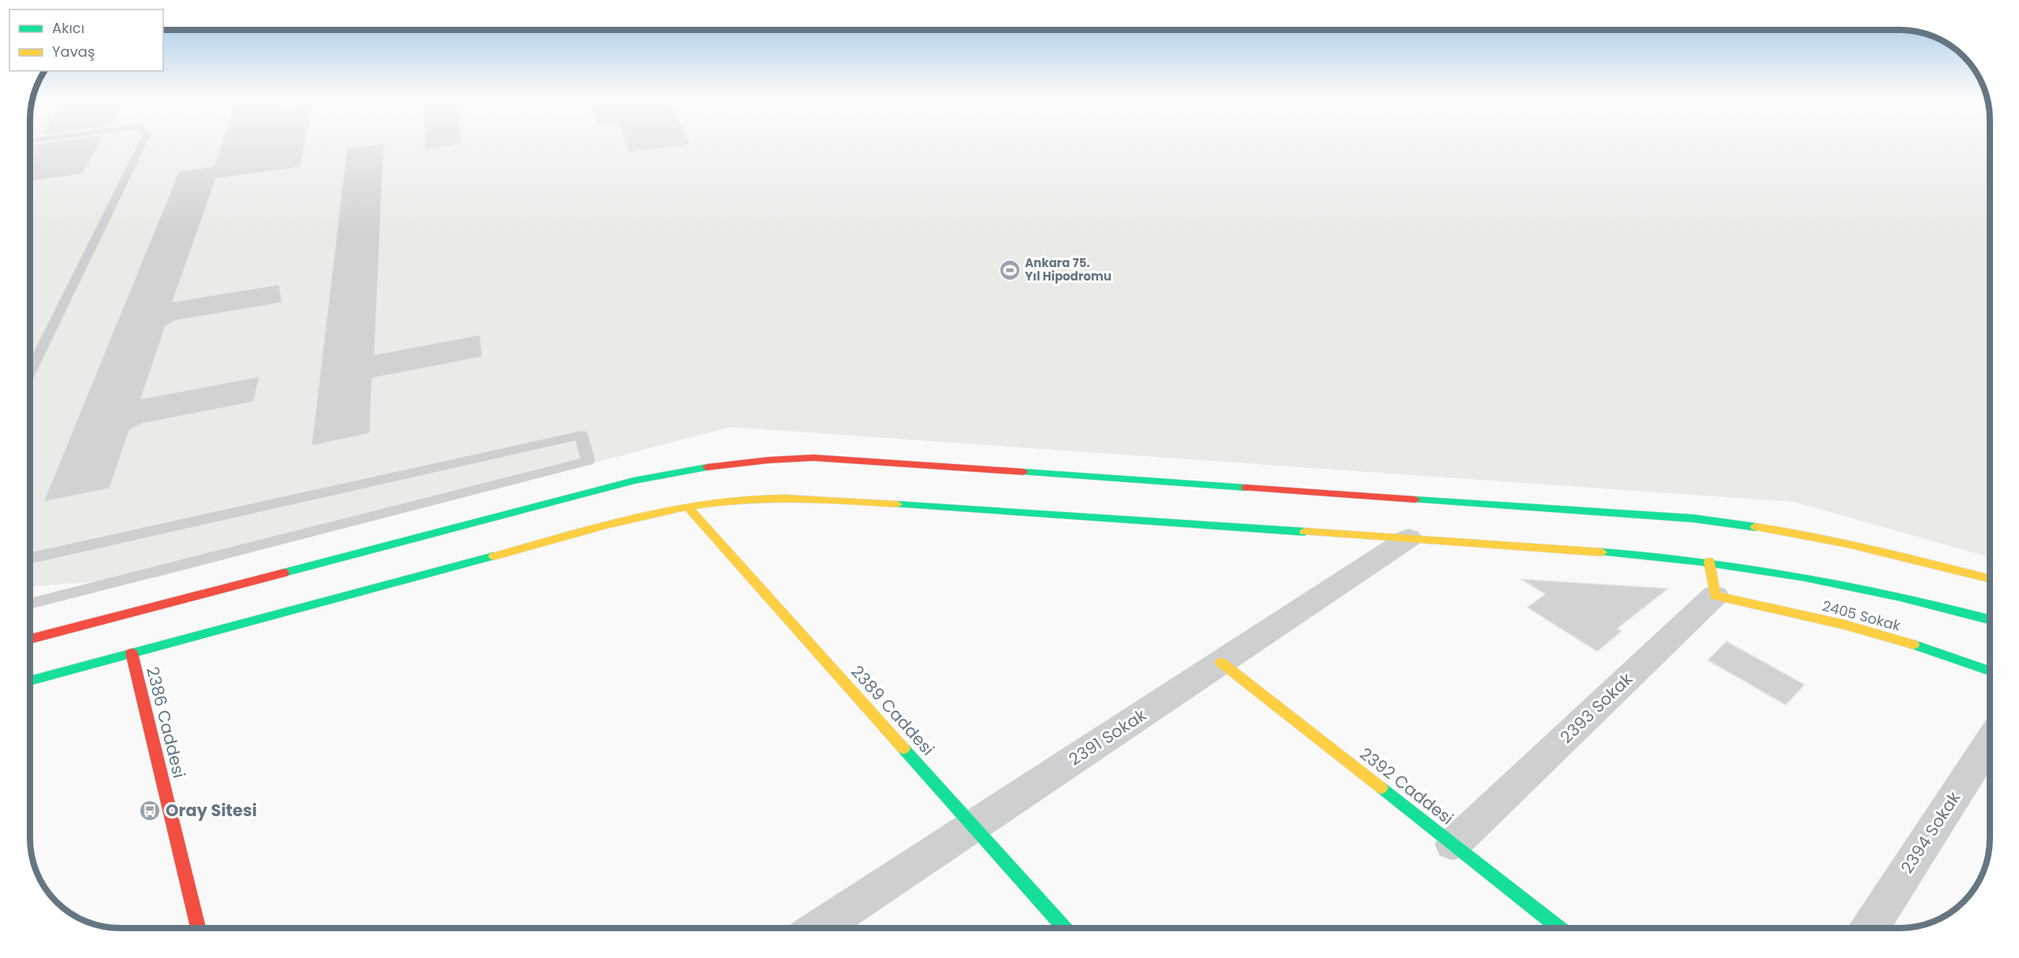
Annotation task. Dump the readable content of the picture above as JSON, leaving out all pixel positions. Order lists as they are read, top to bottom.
{
  "streets": {
    "main road": [
      "2405 Sokak",
      "2389 Caddesi",
      "2386 Caddesi",
      "2392 Caddesi"
    ],
    "street": ["2393 Sokak", "2391 Sokak", "2394 Sokak"]
  },
  "crossings": [
    ["2405 Sokak", "2393 Sokak"],
    ["2393 Sokak", "2392 Caddesi"],
    ["2389 Caddesi", "2391 Sokak"],
    ["2391 Sokak", "2392 Caddesi"]
  ],
  "places": {
    "sports": ["Ankara 75. Yıl Hipodromu"],
    "bus stop": ["Oray Sitesi"]
  },
  "legend": ["Akıcı", "Yavaş"]
}
